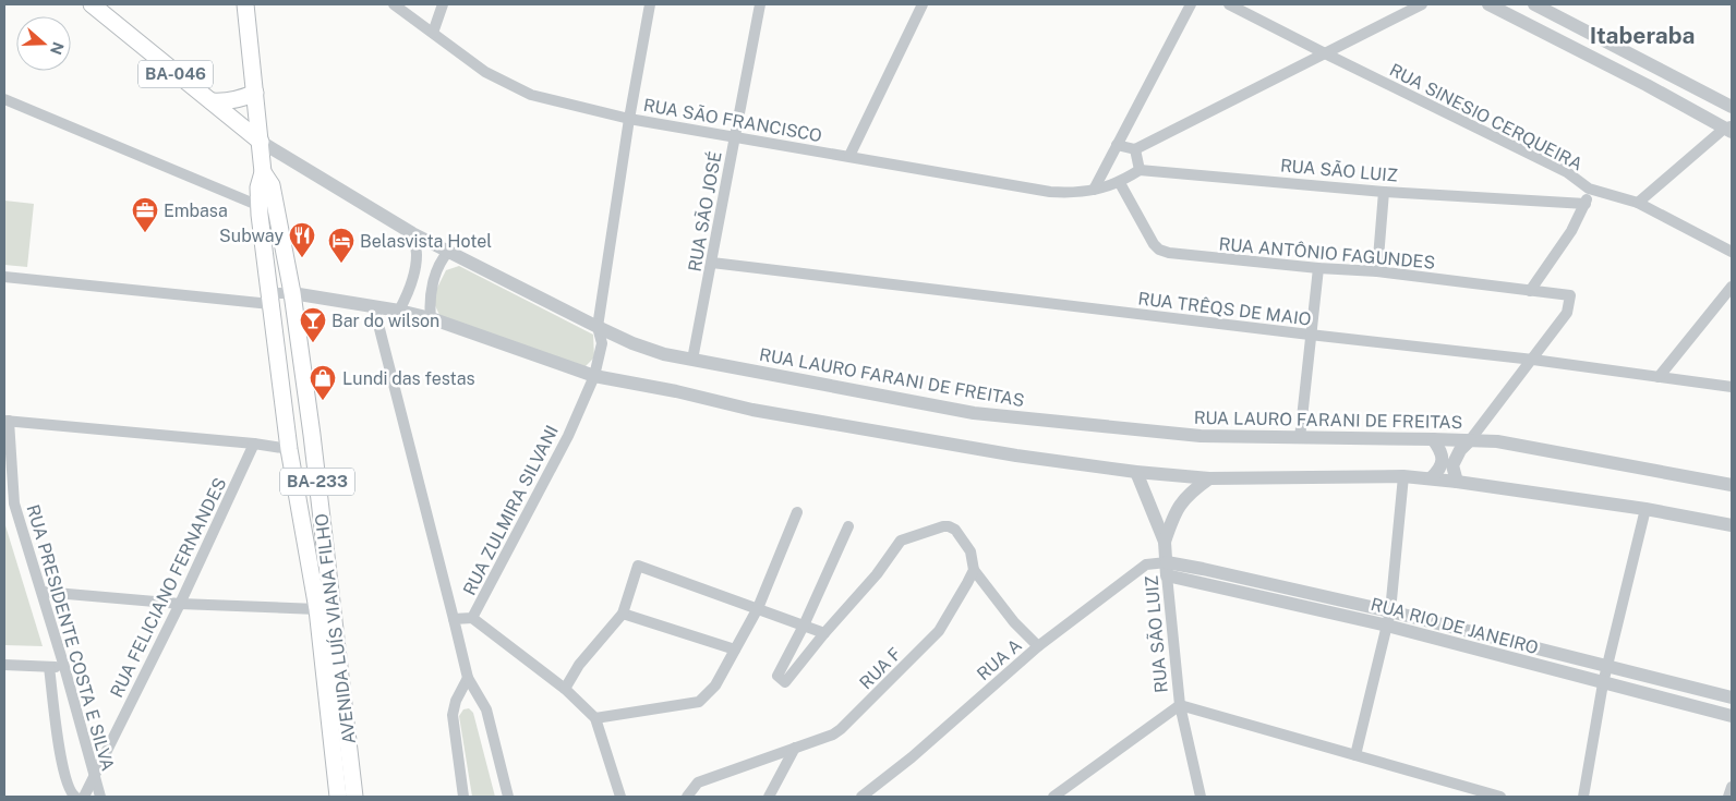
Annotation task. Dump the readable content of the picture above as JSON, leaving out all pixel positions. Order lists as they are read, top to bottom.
{
  "streets": {
    "main road": ["BA-046", "BA-233", "AVENIDA LUÍS VIANA FILHO"],
    "street": [
      "RUA SINESIO CERQUEIRA",
      "RUA SÃO FRANCISCO",
      "RUA SÃO LUIZ",
      "RUA SÃO JOSÉ",
      "RUA ANTÔNIO FAGUNDES",
      "RUA TRÊQS DE MAIO",
      "RUA LAURO FARANI DE FREITAS",
      "RUA ZULMIRA SILVANI",
      "RUA FELICIANO FERNANDES",
      "RUA RIO DE JANEIRO",
      "RUA PRESIDENTE COSTA E SILVA",
      "RUA A",
      "RUA F"
    ]
  },
  "crossings": [
    ["BA-046", "RUA LAURO FARANI DE FREITAS"],
    ["BA-046", "BA-233"],
    ["BA-046", "AVENIDA LUÍS VIANA FILHO"],
    ["RUA SÃO FRANCISCO", "RUA SÃO JOSÉ"],
    ["RUA SÃO FRANCISCO", "RUA ZULMIRA SILVANI"],
    ["RUA SÃO LUIZ", "RUA RIO DE JANEIRO"],
    ["RUA SÃO LUIZ", "RUA A"],
    ["RUA SÃO JOSÉ", "RUA TRÊQS DE MAIO"],
    ["RUA SÃO JOSÉ", "RUA LAURO FARANI DE FREITAS"],
    ["RUA ANTÔNIO FAGUNDES", "RUA TRÊQS DE MAIO"],
    ["RUA LAURO FARANI DE FREITAS", "BA-233"],
    ["RUA LAURO FARANI DE FREITAS", "RUA ZULMIRA SILVANI"],
    ["RUA LAURO FARANI DE FREITAS", "AVENIDA LUÍS VIANA FILHO"],
    ["BA-233", "AVENIDA LUÍS VIANA FILHO"],
    ["RUA FELICIANO FERNANDES", "RUA PRESIDENTE COSTA E SILVA"],
    ["RUA RIO DE JANEIRO", "RUA A"]
  ],
  "districts": ["Itaberaba"],
  "places": {
    "office": ["Embasa"],
    "restaurant": ["Subway"],
    "hotel": ["Belasvista Hotel"],
    "bar": ["Bar do wilson"],
    "shop": ["Lundi das festas"]
  },
  "north": "right"
}
